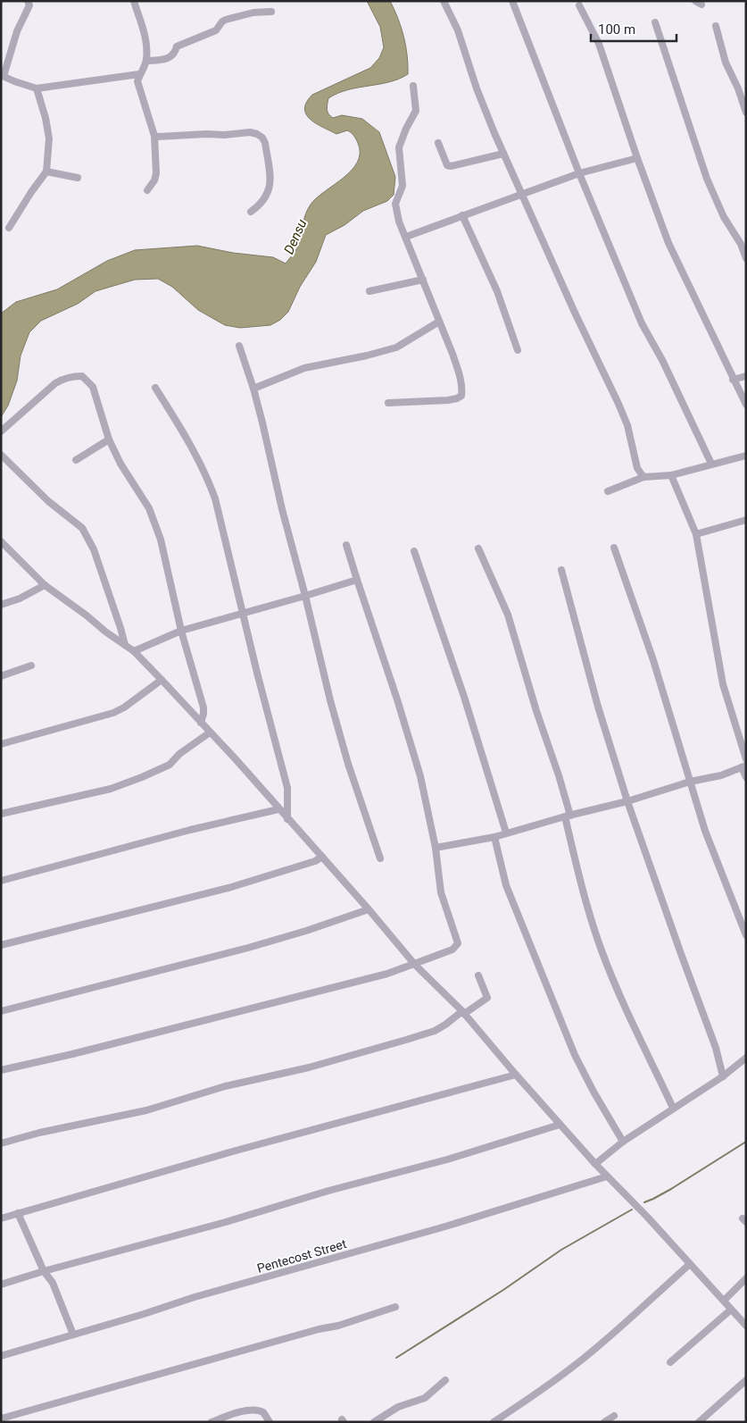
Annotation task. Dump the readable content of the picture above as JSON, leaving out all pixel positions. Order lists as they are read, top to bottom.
{
  "streets": {
    "street": ["Pentecost Street"]
  },
  "water": ["Densu"],
  "scale_bar": "100 m"
}
